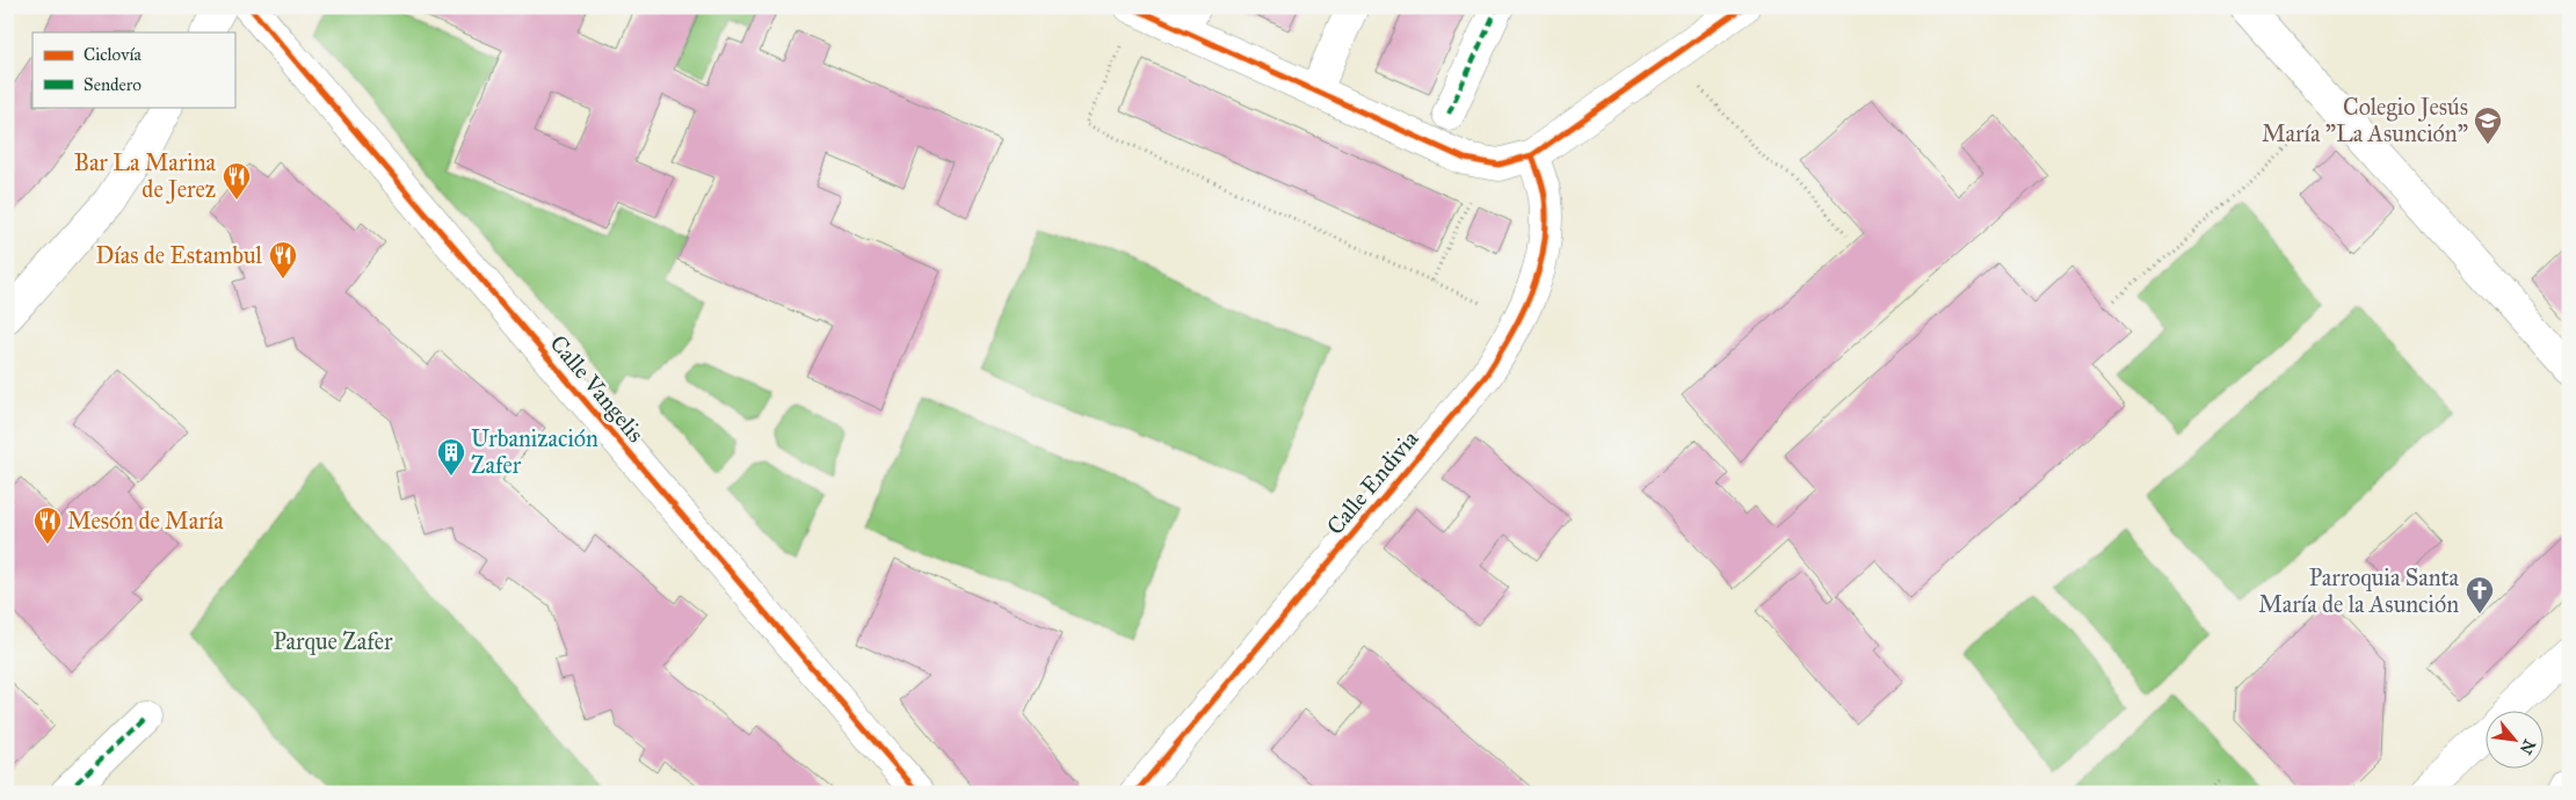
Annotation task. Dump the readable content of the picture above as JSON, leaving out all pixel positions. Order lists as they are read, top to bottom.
{
  "streets": {
    "street": ["Calle Vangelis", "Calle Endivia"]
  },
  "parks": ["Parque Zafer"],
  "places": {
    "school or university": ["Colegio Jesús María \"La Asunción\""],
    "restaurant": ["Bar La Marina de Jerez", "Días de Estambul", "Mesón de María"],
    "building": ["Urbanización Zafer"],
    "church": ["Parroquia Santa María de la Asunción"]
  },
  "legend": ["Ciclovía", "Sendero"],
  "north": "bottom right"
}
